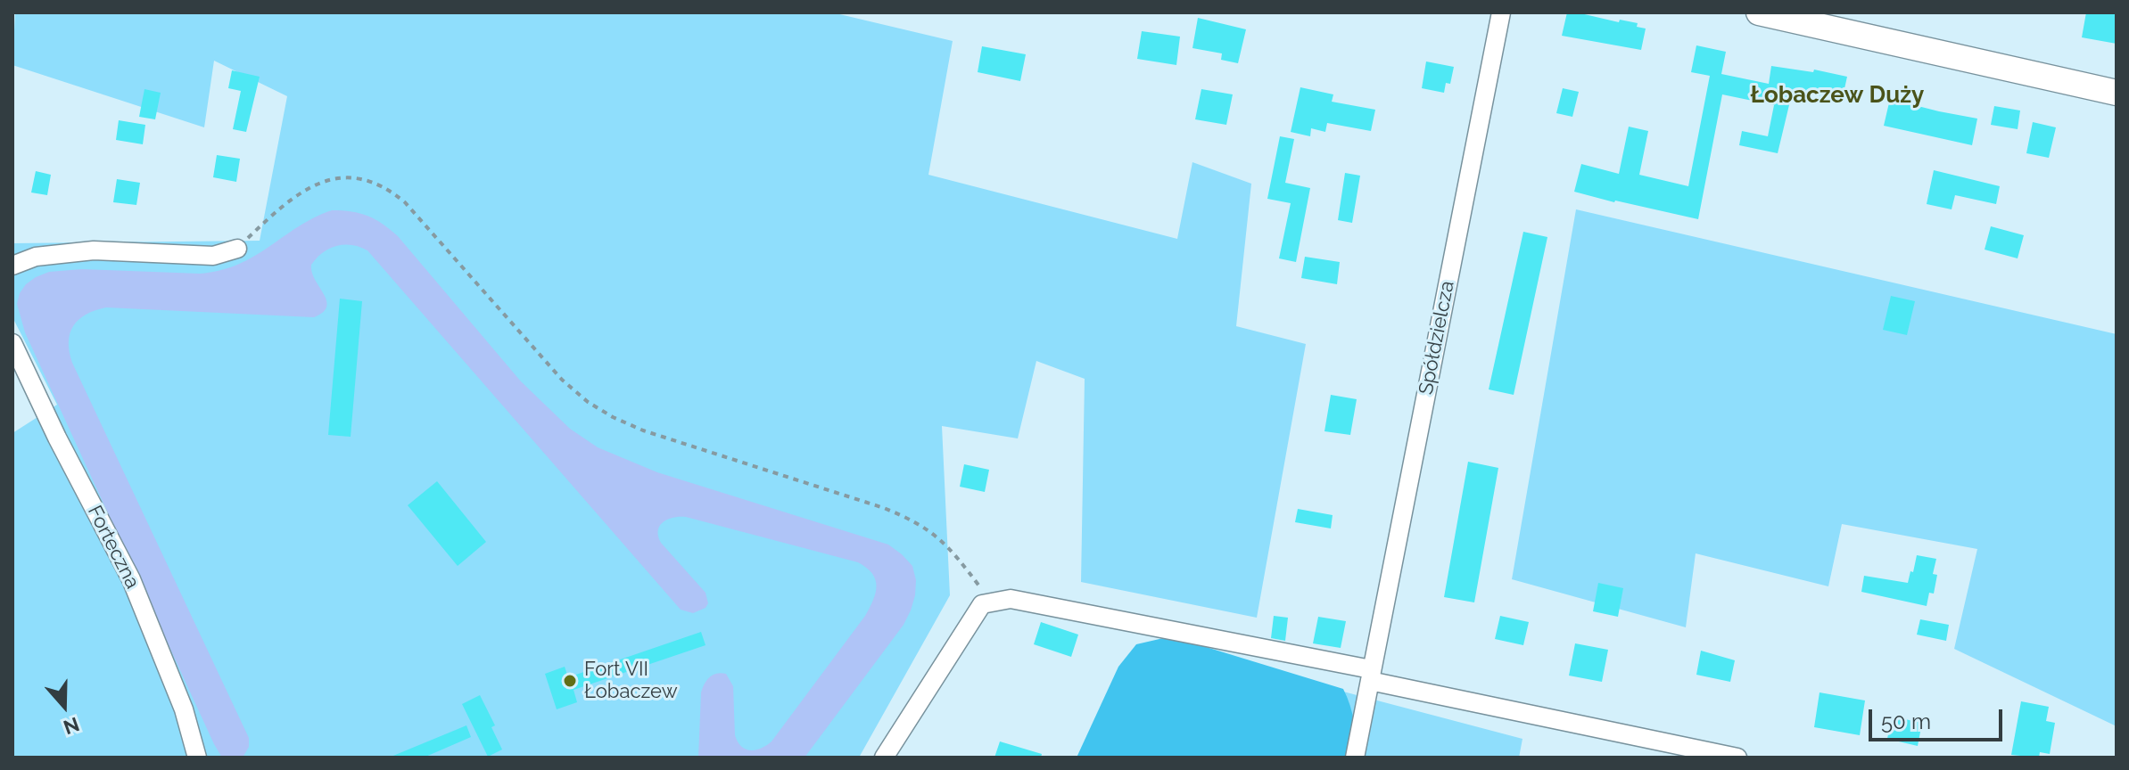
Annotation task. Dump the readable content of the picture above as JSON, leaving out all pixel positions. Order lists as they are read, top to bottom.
{
  "streets": {
    "street": ["Spółdzielcza", "Forteczna"]
  },
  "districts": ["Łobaczew Duży"],
  "places": ["Fort VII Łobaczew"],
  "scale_bar": "50 m",
  "north": "bottom"
}
